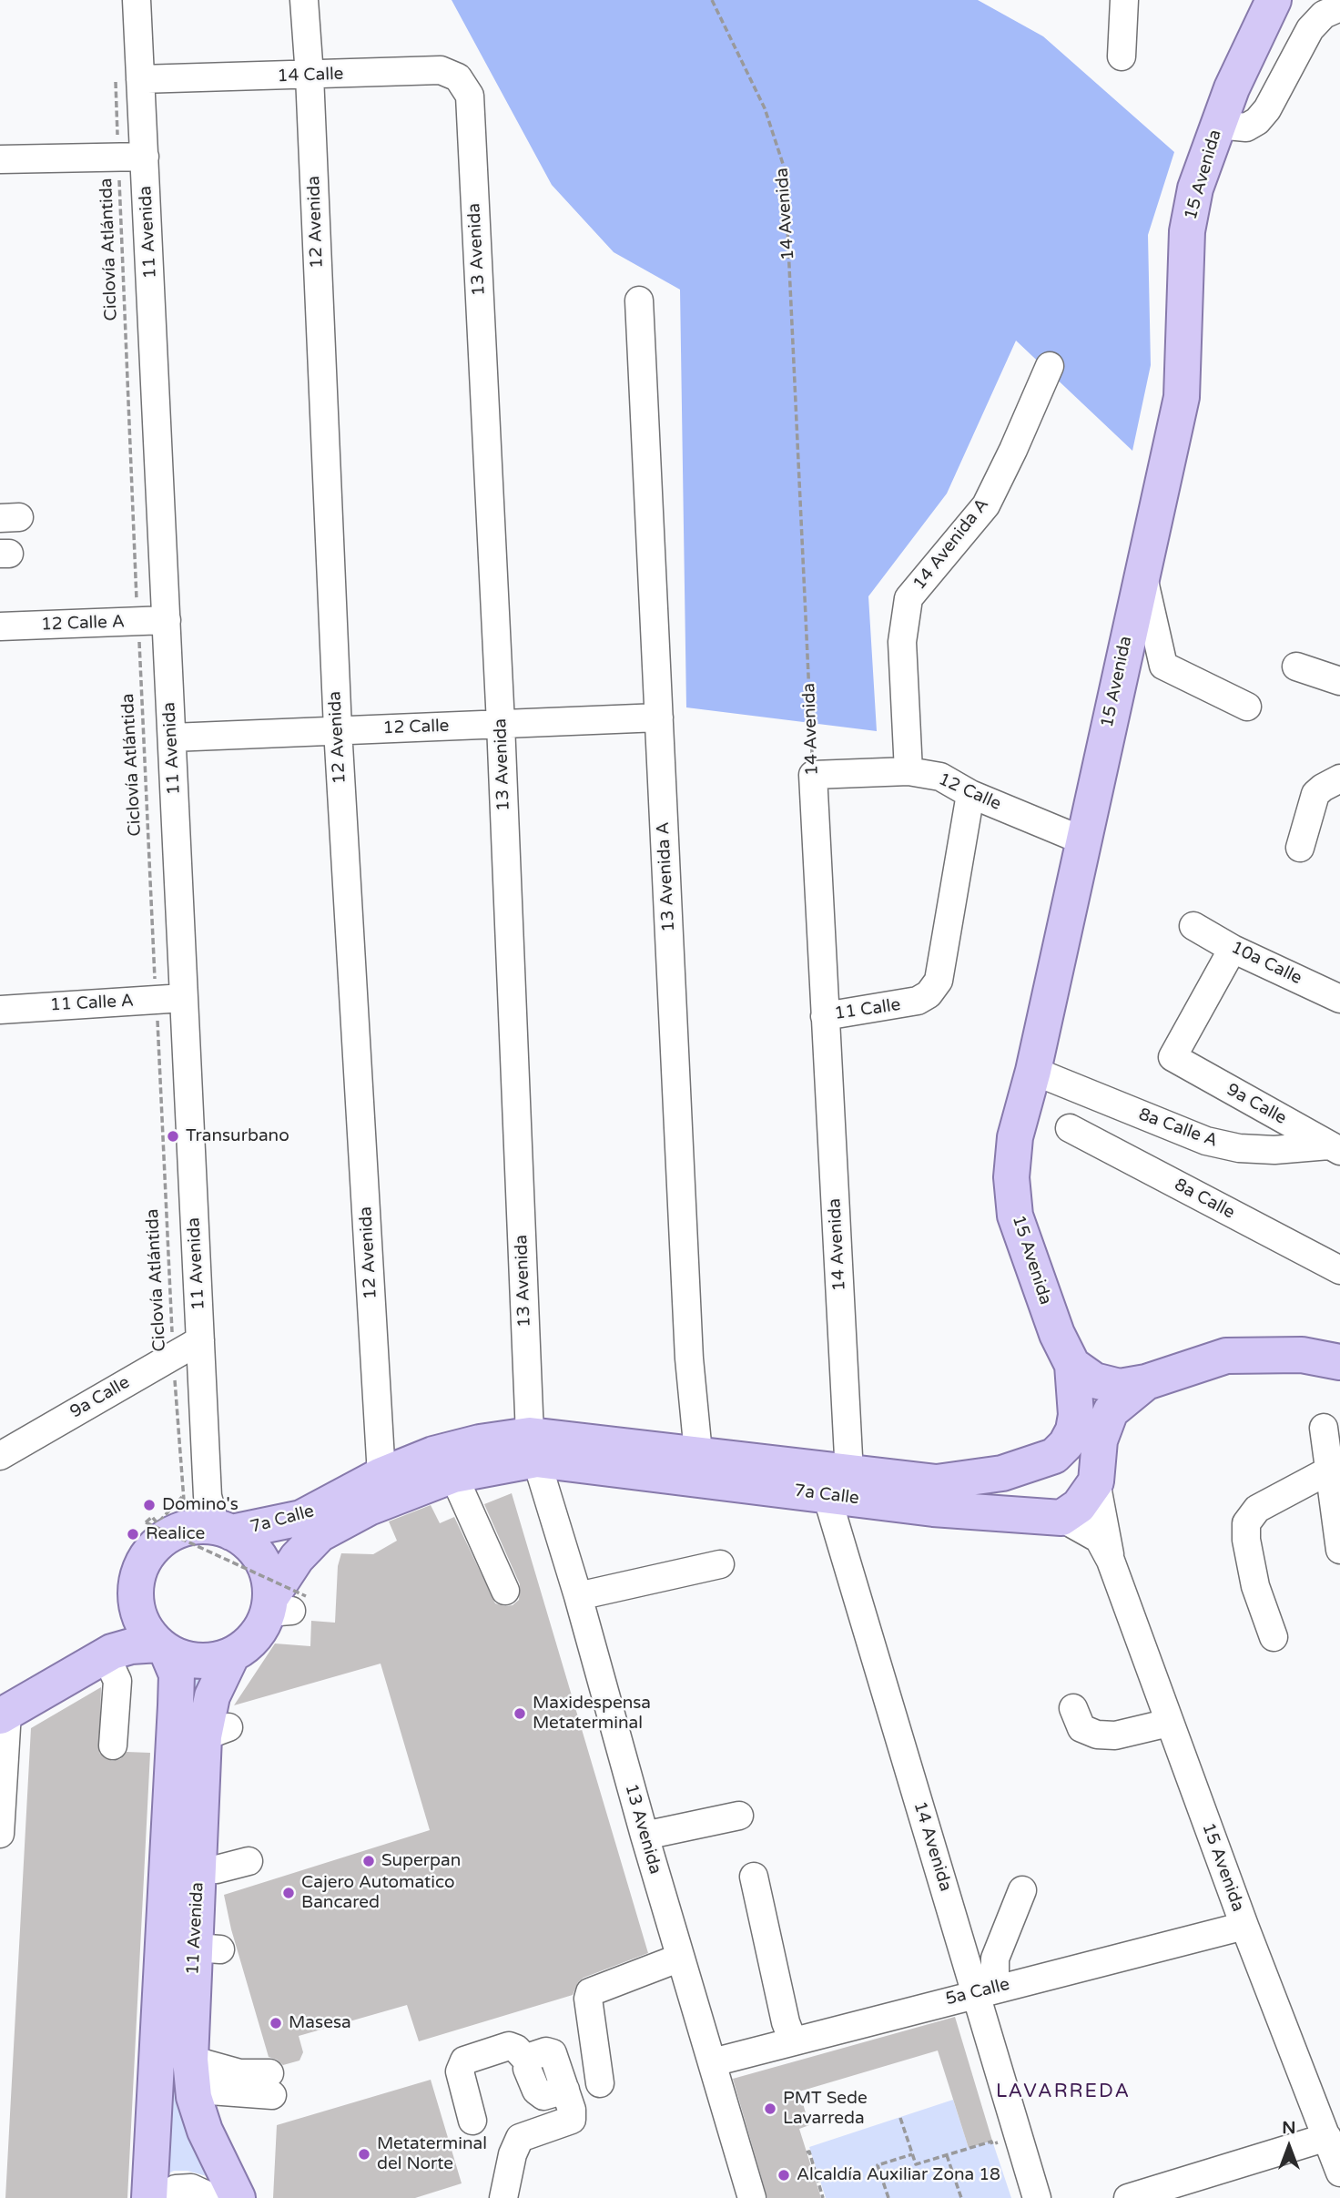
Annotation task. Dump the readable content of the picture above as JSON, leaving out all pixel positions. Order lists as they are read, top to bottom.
{
  "streets": {
    "main road": ["15 Avenida", "11 Avenida", "7a Calle"],
    "street": [
      "14 Calle",
      "14 Avenida",
      "12 Avenida",
      "13 Avenida",
      "14 Avenida A",
      "12 Calle A",
      "12 Calle",
      "13 Avenida A",
      "10a Calle",
      "11 Calle A",
      "11 Calle",
      "9a Calle",
      "8a Calle A",
      "8a Calle",
      "5a Calle"
    ],
    "path": ["Ciclovía Atlántida"]
  },
  "crossings": [
    ["14 Calle", "12 Avenida"],
    ["14 Calle", "11 Avenida"],
    ["14 Calle", "Ciclovía Atlántida"],
    ["14 Calle", "13 Avenida"],
    ["15 Avenida", "12 Calle"],
    ["15 Avenida", "8a Calle A"],
    ["15 Avenida", "7a Calle"],
    ["15 Avenida", "5a Calle"],
    ["14 Avenida", "12 Calle"],
    ["14 Avenida", "11 Calle"],
    ["14 Avenida", "7a Calle"],
    ["14 Avenida", "5a Calle"],
    ["12 Avenida", "12 Calle"],
    ["12 Avenida", "7a Calle"],
    ["11 Avenida", "Ciclovía Atlántida"],
    ["11 Avenida", "12 Calle A"],
    ["11 Avenida", "12 Calle"],
    ["11 Avenida", "11 Calle A"],
    ["11 Avenida", "9a Calle"],
    ["11 Avenida", "7a Calle"],
    ["Ciclovía Atlántida", "12 Calle A"],
    ["Ciclovía Atlántida", "11 Calle A"],
    ["Ciclovía Atlántida", "9a Calle"],
    ["Ciclovía Atlántida", "7a Calle"],
    ["13 Avenida", "12 Calle"],
    ["13 Avenida", "7a Calle"],
    ["13 Avenida", "5a Calle"],
    ["14 Avenida A", "12 Calle"],
    ["12 Calle", "13 Avenida A"],
    ["12 Calle", "11 Calle"],
    ["13 Avenida A", "7a Calle"],
    ["10a Calle", "9a Calle"],
    ["9a Calle", "8a Calle A"]
  ],
  "districts": ["LAVARREDA"],
  "places": [
    "Transurbano",
    "Domino's",
    "Realice",
    "Maxidespensa Metaterminal",
    "Superpan",
    "Cajero Automatico Bancared",
    "Masesa",
    "PMT Sede Lavarreda",
    "Metaterminal del Norte",
    "Alcaldía Auxiliar Zona 18"
  ],
  "north": "top"
}
